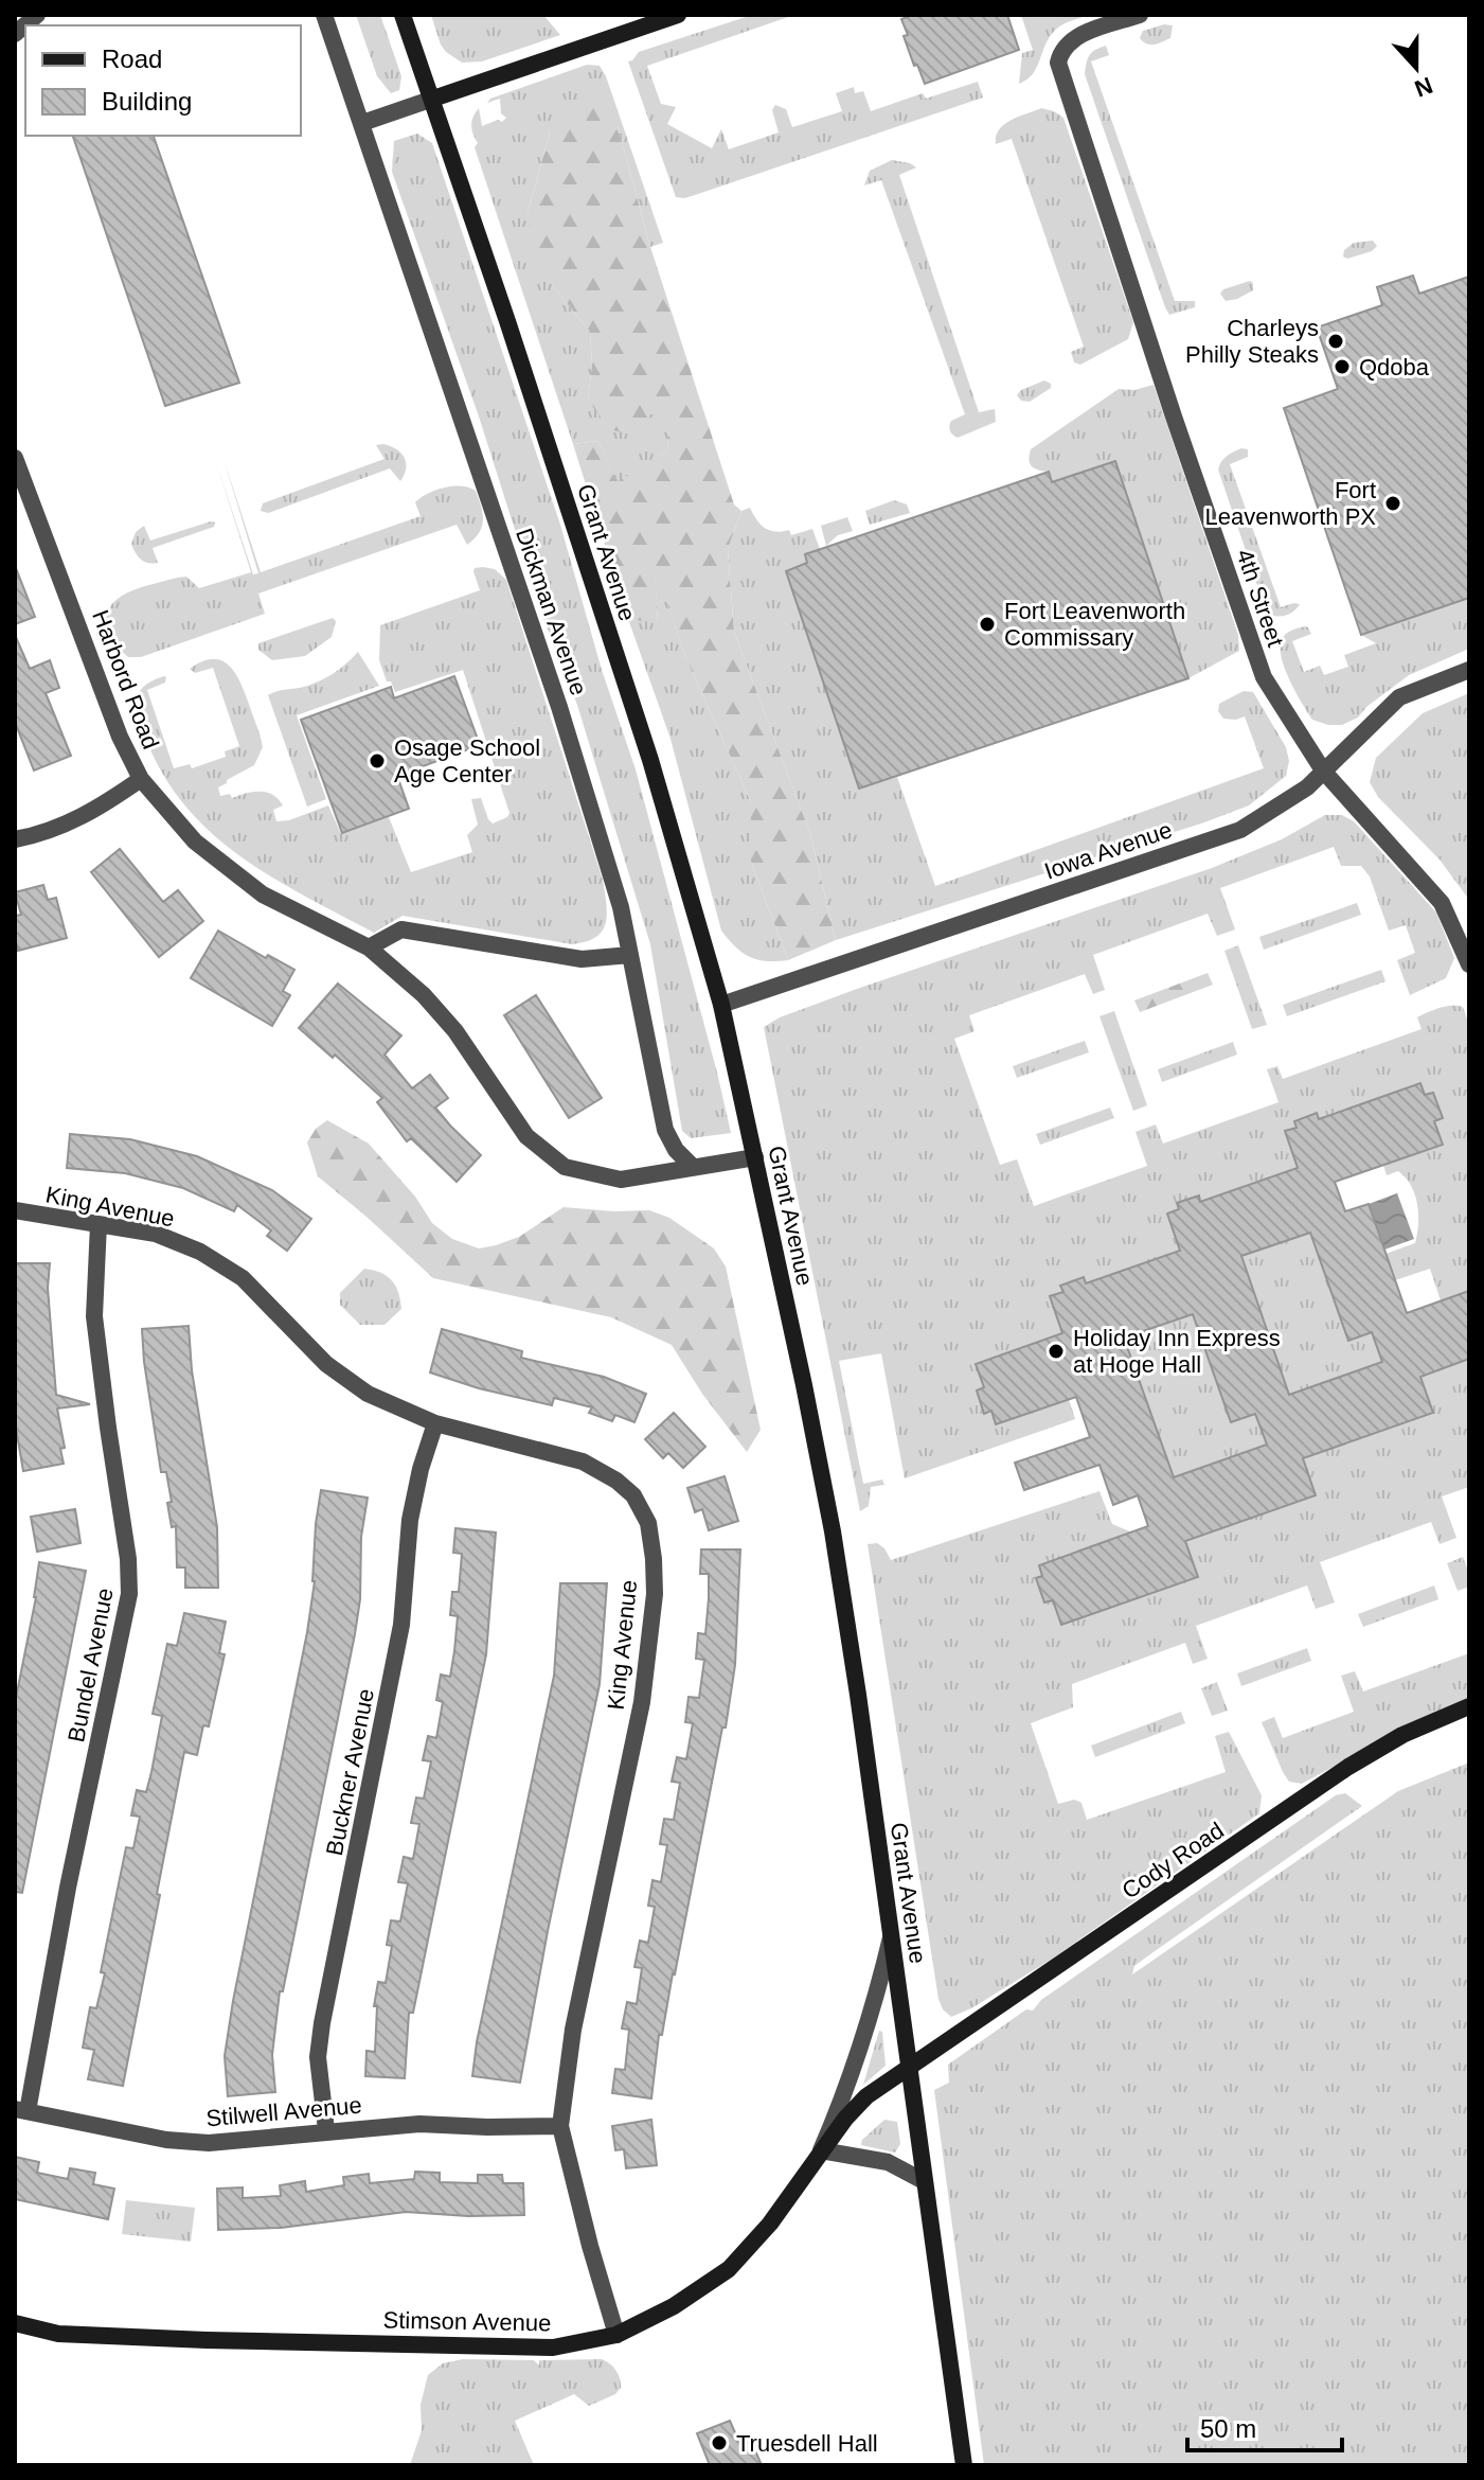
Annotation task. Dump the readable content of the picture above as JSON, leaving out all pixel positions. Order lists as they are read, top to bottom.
{
  "streets": {
    "main road": ["Grant Avenue", "Cody Road", "Stimson Avenue"],
    "street": [
      "4th Street",
      "Dickman Avenue",
      "Harbord Road",
      "Iowa Avenue",
      "King Avenue",
      "Bundel Avenue",
      "Buckner Avenue",
      "Stilwell Avenue"
    ]
  },
  "crossings": [
    ["Grant Avenue", "Iowa Avenue"],
    ["Grant Avenue", "Cody Road"],
    ["Grant Avenue", "Stimson Avenue"],
    ["4th Street", "Iowa Avenue"],
    ["Dickman Avenue", "Harbord Road"],
    ["King Avenue", "Bundel Avenue"],
    ["King Avenue", "Buckner Avenue"],
    ["King Avenue", "Stilwell Avenue"],
    ["King Avenue", "Stimson Avenue"],
    ["Bundel Avenue", "Stilwell Avenue"],
    ["Buckner Avenue", "Stilwell Avenue"],
    ["Cody Road", "Stimson Avenue"]
  ],
  "places": [
    "Charleys Philly Steaks",
    "Qdoba",
    "Fort Leavenworth PX",
    "Fort Leavenworth Commissary",
    "Osage School Age Center",
    "Holiday Inn Express at Hoge Hall",
    "Truesdell Hall"
  ],
  "legend": ["Road", "Building"],
  "scale_bar": "50 m",
  "north": "bottom"
}
